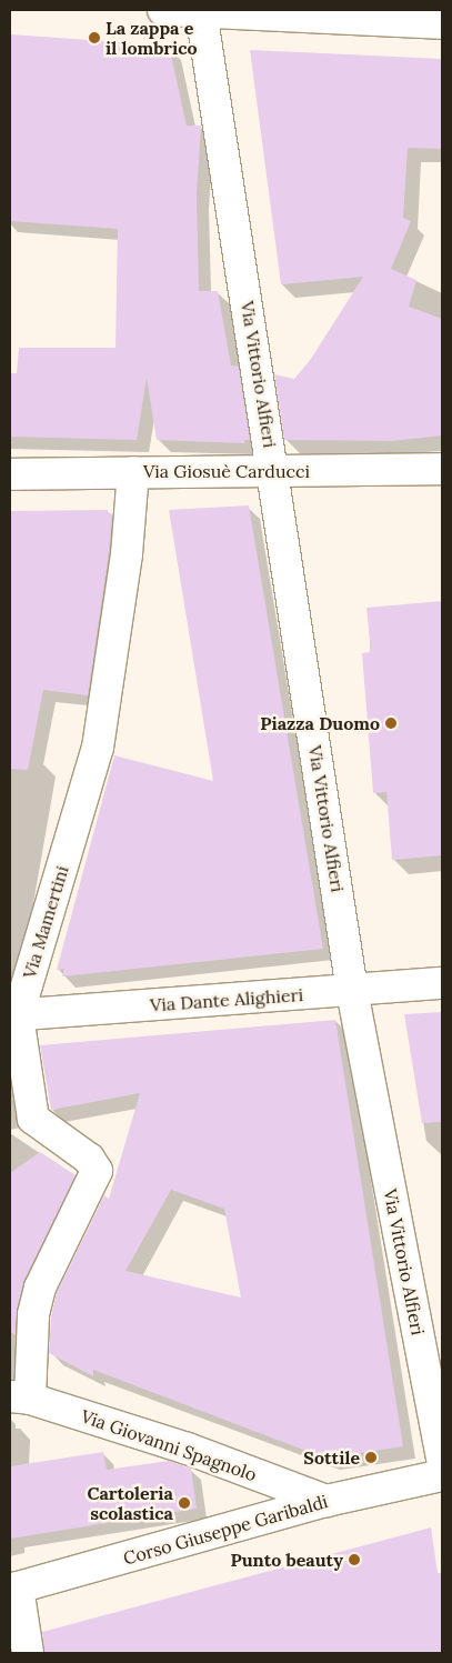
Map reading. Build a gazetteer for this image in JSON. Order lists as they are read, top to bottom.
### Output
{
  "streets": {
    "street": [
      "Via Vittorio Alfieri",
      "Via Giosuè Carducci",
      "Via Mamertini",
      "Via Dante Alighieri",
      "Via Giovanni Spagnolo",
      "Corso Giuseppe Garibaldi"
    ]
  },
  "crossings": [
    ["Via Vittorio Alfieri", "Via Giosuè Carducci"],
    ["Via Vittorio Alfieri", "Via Dante Alighieri"],
    ["Via Giosuè Carducci", "Via Mamertini"],
    ["Via Mamertini", "Via Dante Alighieri"],
    ["Via Mamertini", "Via Giovanni Spagnolo"],
    ["Via Giovanni Spagnolo", "Corso Giuseppe Garibaldi"]
  ],
  "places": [
    "La zappa e il lombrico",
    "Piazza Duomo",
    "Sottile",
    "Cartoleria scolastica",
    "Punto beauty"
  ]
}
